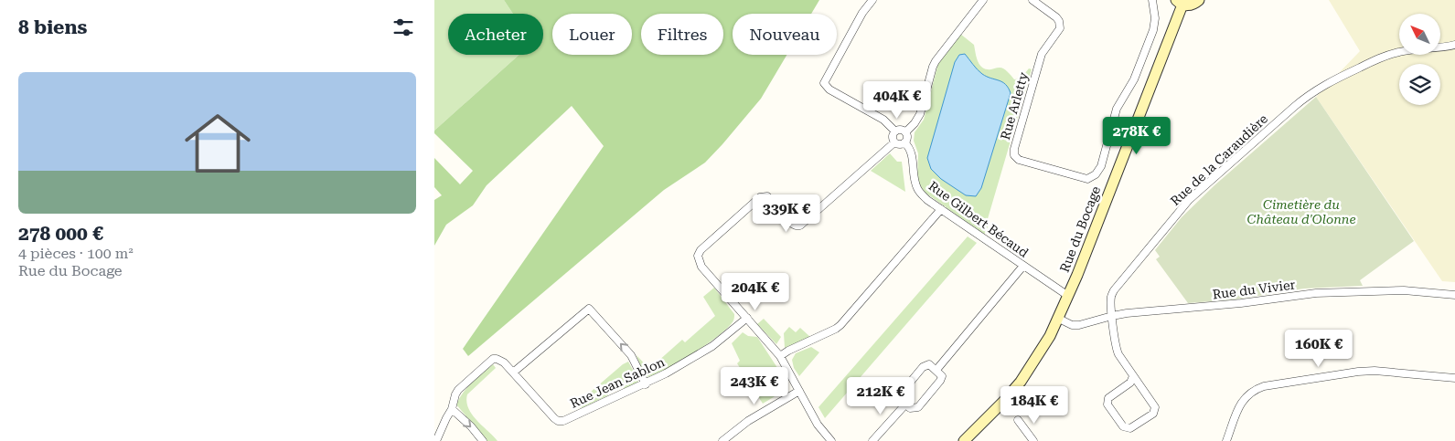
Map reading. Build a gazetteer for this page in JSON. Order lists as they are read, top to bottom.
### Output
{
  "streets": {
    "main road": ["Rue du Bocage"],
    "street": [
      "Rue Arletty",
      "Rue de la Caraudière",
      "Rue Gilbert Bécaud",
      "Rue du Vivier",
      "Rue Jean Sablon"
    ]
  },
  "crossings": [
    ["Rue de la Caraudière", "Rue du Vivier"],
    ["Rue Gilbert Bécaud", "Rue du Bocage"],
    ["Rue du Bocage", "Rue du Vivier"]
  ],
  "parks": ["Cimetière du Château d'Olonne"],
  "north": "top left",
  "page": {
    "heading": "8 biens",
    "chip": [
      "Acheter",
      "Louer",
      "Filtres",
      "Nouveau"
    ],
    "list": [
      {
        "name": "278 000 €",
        "note": "4 pièces · 100 m² · Rue du Bocage"
      }
    ],
    "price": [
      "404K €",
      "278K €",
      "339K €",
      "204K €",
      "160K €",
      "243K €",
      "212K €",
      "184K €"
    ]
  }
}
